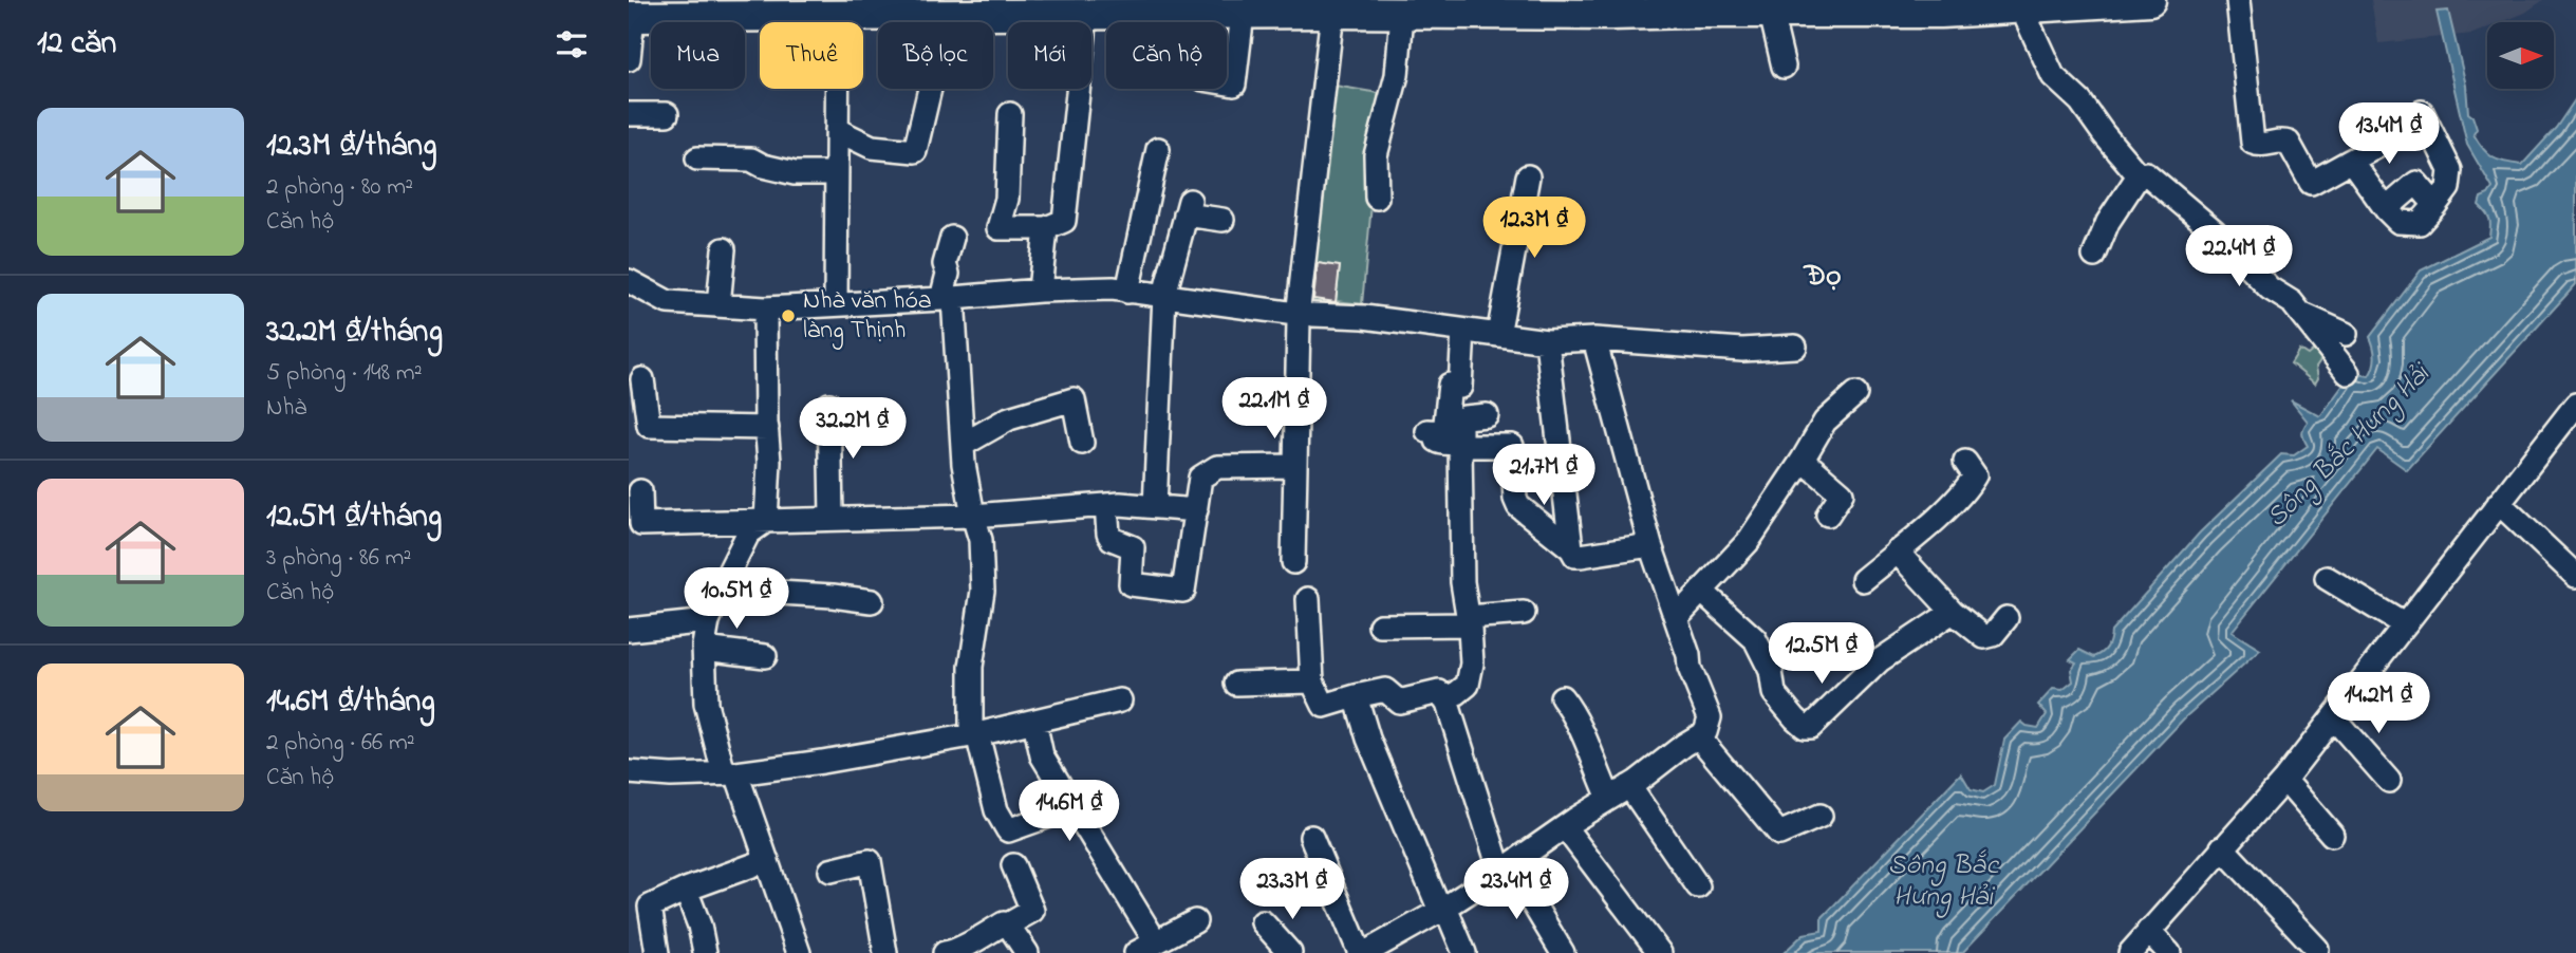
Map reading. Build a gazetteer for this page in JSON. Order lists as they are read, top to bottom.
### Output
{
  "districts": ["Đọ"],
  "water": ["Sông Bắc Hưng Hải"],
  "places": ["Nhà văn hóa làng Thịnh"],
  "north": "right",
  "page": {
    "heading": "12 căn",
    "chip": [
      "Mua",
      "Thuê",
      "Bộ lọc",
      "Mới",
      "Căn hộ"
    ],
    "list": [
      {
        "name": "12.3M ₫/tháng",
        "note": "2 phòng · 80 m² · Căn hộ"
      },
      {
        "name": "32.2M ₫/tháng",
        "note": "5 phòng · 148 m² · Nhà"
      },
      {
        "name": "12.5M ₫/tháng",
        "note": "3 phòng · 86 m² · Căn hộ"
      },
      {
        "name": "14.6M ₫/tháng",
        "note": "2 phòng · 66 m² · Căn hộ"
      }
    ],
    "price": [
      "13.4M ₫",
      "12.3M ₫",
      "22.4M ₫",
      "22.1M ₫",
      "32.2M ₫",
      "21.7M ₫",
      "10.5M ₫",
      "12.5M ₫",
      "14.2M ₫",
      "14.6M ₫",
      "23.3M ₫",
      "23.4M ₫"
    ]
  }
}
